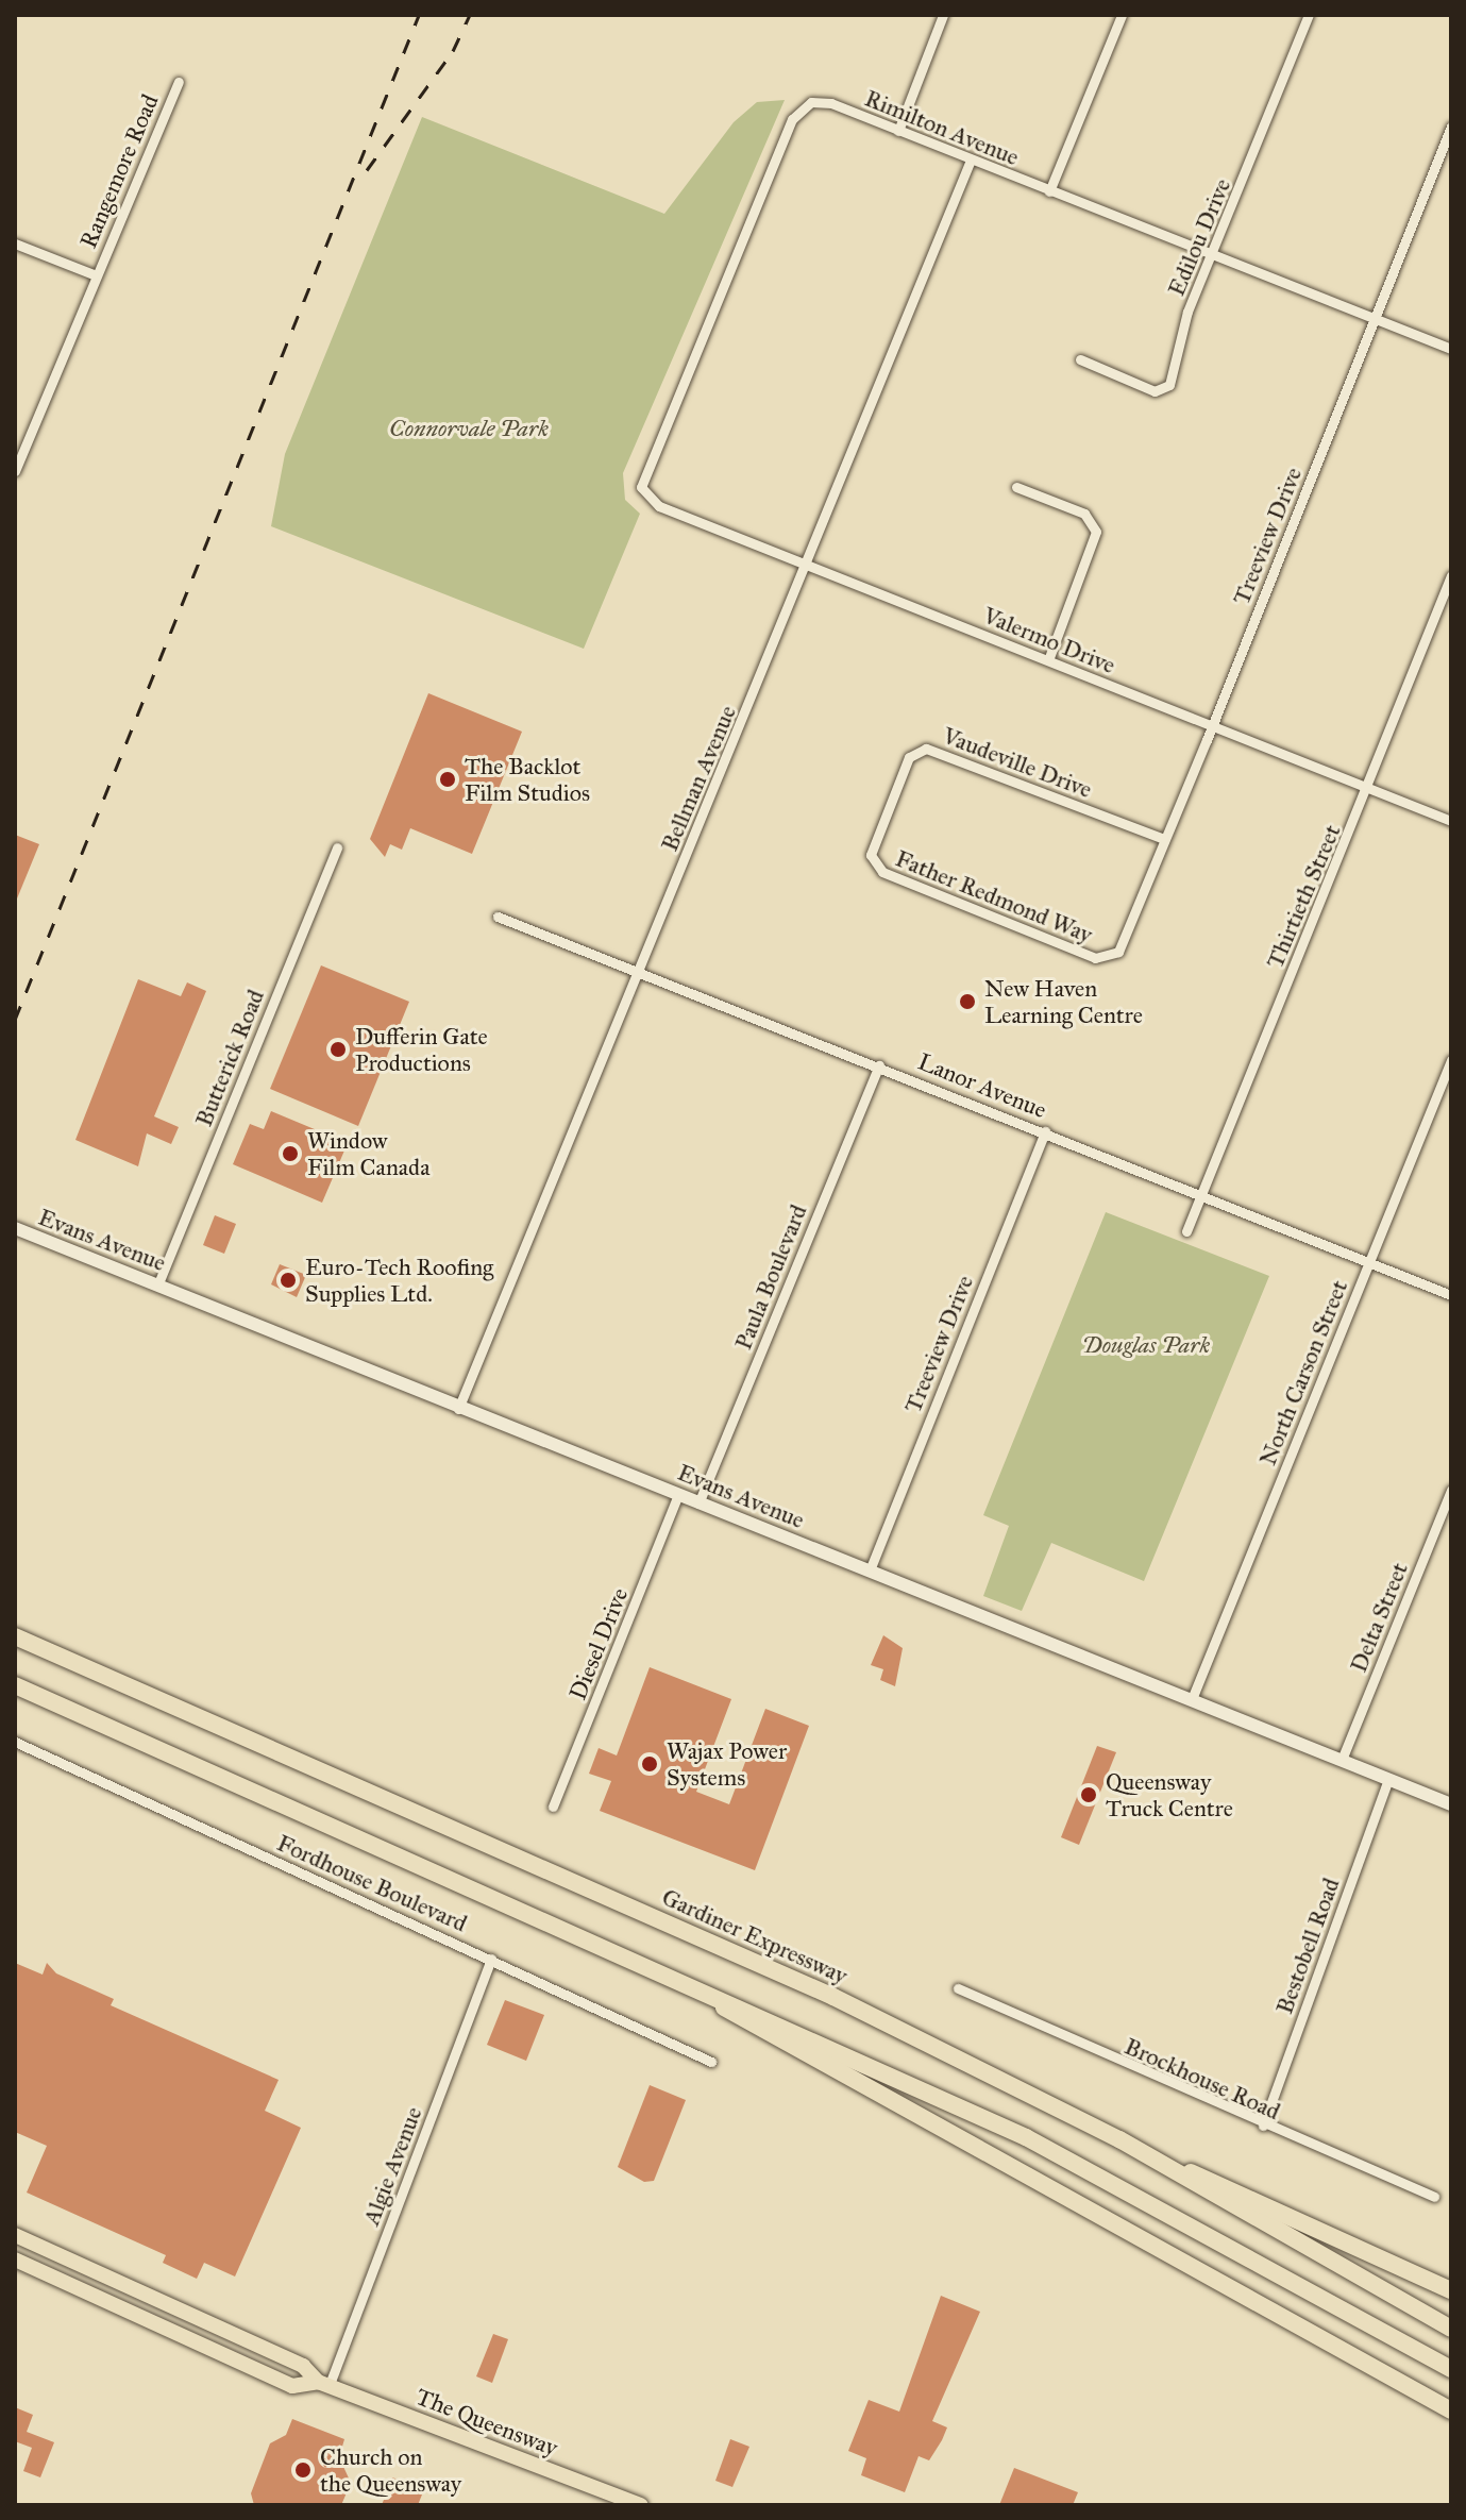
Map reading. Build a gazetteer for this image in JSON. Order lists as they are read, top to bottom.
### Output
{
  "streets": {
    "highway": ["Gardiner Expressway"],
    "main road": ["Evans Avenue", "The Queensway"],
    "street": [
      "Rimilton Avenue",
      "Rangemore Road",
      "Edilou Drive",
      "Treeview Drive",
      "Valermo Drive",
      "Vaudeville Drive",
      "Bellman Avenue",
      "Father Redmond Way",
      "Thirtieth Street",
      "Butterick Road",
      "Lanor Avenue",
      "Paula Boulevard",
      "North Carson Street",
      "Delta Street",
      "Diesel Drive",
      "Fordhouse Boulevard",
      "Bestobell Road",
      "Brockhouse Road",
      "Algie Avenue"
    ]
  },
  "crossings": [
    ["Rimilton Avenue", "Edilou Drive"],
    ["Rimilton Avenue", "Treeview Drive"],
    ["Rimilton Avenue", "Valermo Drive"],
    ["Rimilton Avenue", "Bellman Avenue"],
    ["Treeview Drive", "Valermo Drive"],
    ["Treeview Drive", "Vaudeville Drive"],
    ["Treeview Drive", "Father Redmond Way"],
    ["Treeview Drive", "Lanor Avenue"],
    ["Treeview Drive", "Evans Avenue"],
    ["Valermo Drive", "Bellman Avenue"],
    ["Valermo Drive", "Thirtieth Street"],
    ["Vaudeville Drive", "Father Redmond Way"],
    ["Bellman Avenue", "Lanor Avenue"],
    ["Bellman Avenue", "Evans Avenue"],
    ["Thirtieth Street", "Lanor Avenue"],
    ["Butterick Road", "Evans Avenue"],
    ["Lanor Avenue", "Paula Boulevard"],
    ["Lanor Avenue", "North Carson Street"],
    ["Evans Avenue", "Paula Boulevard"],
    ["Evans Avenue", "North Carson Street"],
    ["Evans Avenue", "Delta Street"],
    ["Evans Avenue", "Diesel Drive"],
    ["Evans Avenue", "Bestobell Road"],
    ["Fordhouse Boulevard", "Algie Avenue"],
    ["Bestobell Road", "Brockhouse Road"],
    ["Algie Avenue", "The Queensway"]
  ],
  "parks": ["Connorvale Park", "Douglas Park"],
  "places": [
    "The Backlot Film Studios",
    "New Haven Learning Centre",
    "Dufferin Gate Productions",
    "Window Film Canada",
    "Euro-Tech Roofing Supplies Ltd.",
    "Wajax Power Systems",
    "Queensway Truck Centre",
    "Church on the Queensway"
  ]
}
